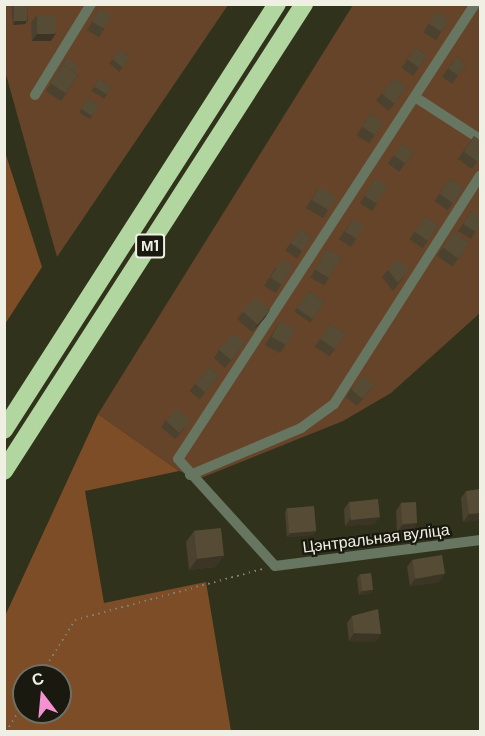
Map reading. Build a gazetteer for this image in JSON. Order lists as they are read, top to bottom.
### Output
{
  "streets": {
    "highway": ["М1"],
    "street": ["Цэнтральная вуліца"]
  },
  "north": "top"
}
